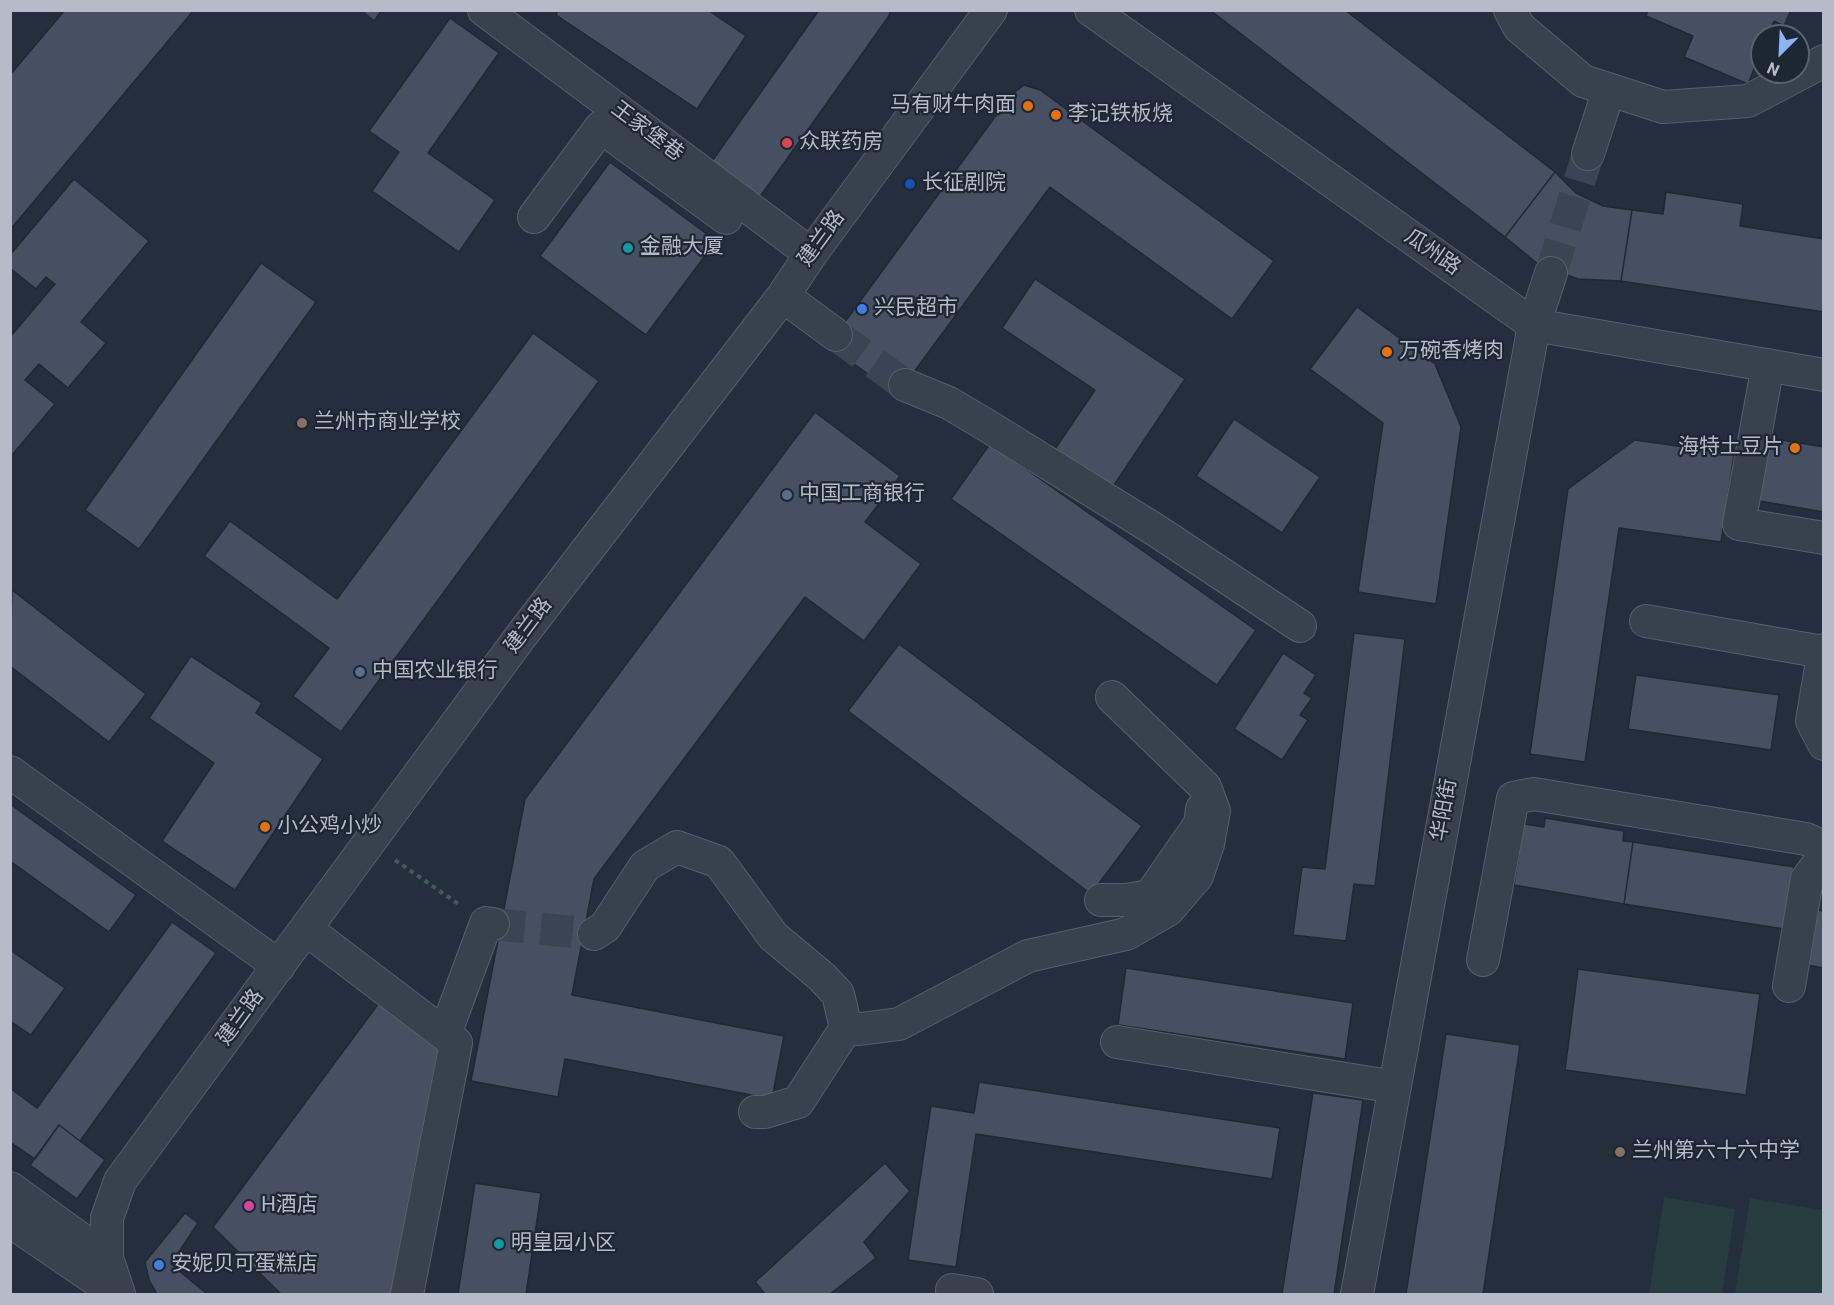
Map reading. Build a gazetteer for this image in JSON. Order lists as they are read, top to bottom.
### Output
{
  "streets": {
    "street": [
      "王家堡巷",
      "建兰路",
      "瓜州路",
      "华阳街"
    ]
  },
  "crossings": [
    ["王家堡巷", "建兰路"],
    ["瓜州路", "华阳街"]
  ],
  "places": [
    "马有财牛肉面",
    "李记铁板烧",
    "众联药房",
    "长征剧院",
    "金融大厦",
    "兴民超市",
    "万碗香烤肉",
    "兰州市商业学校",
    "海特土豆片",
    "中国工商银行",
    "中国农业银行",
    "小公鸡小炒",
    "兰州第六十六中学",
    "H酒店",
    "明皇园小区",
    "安妮贝可蛋糕店"
  ],
  "north": "bottom left"
}
